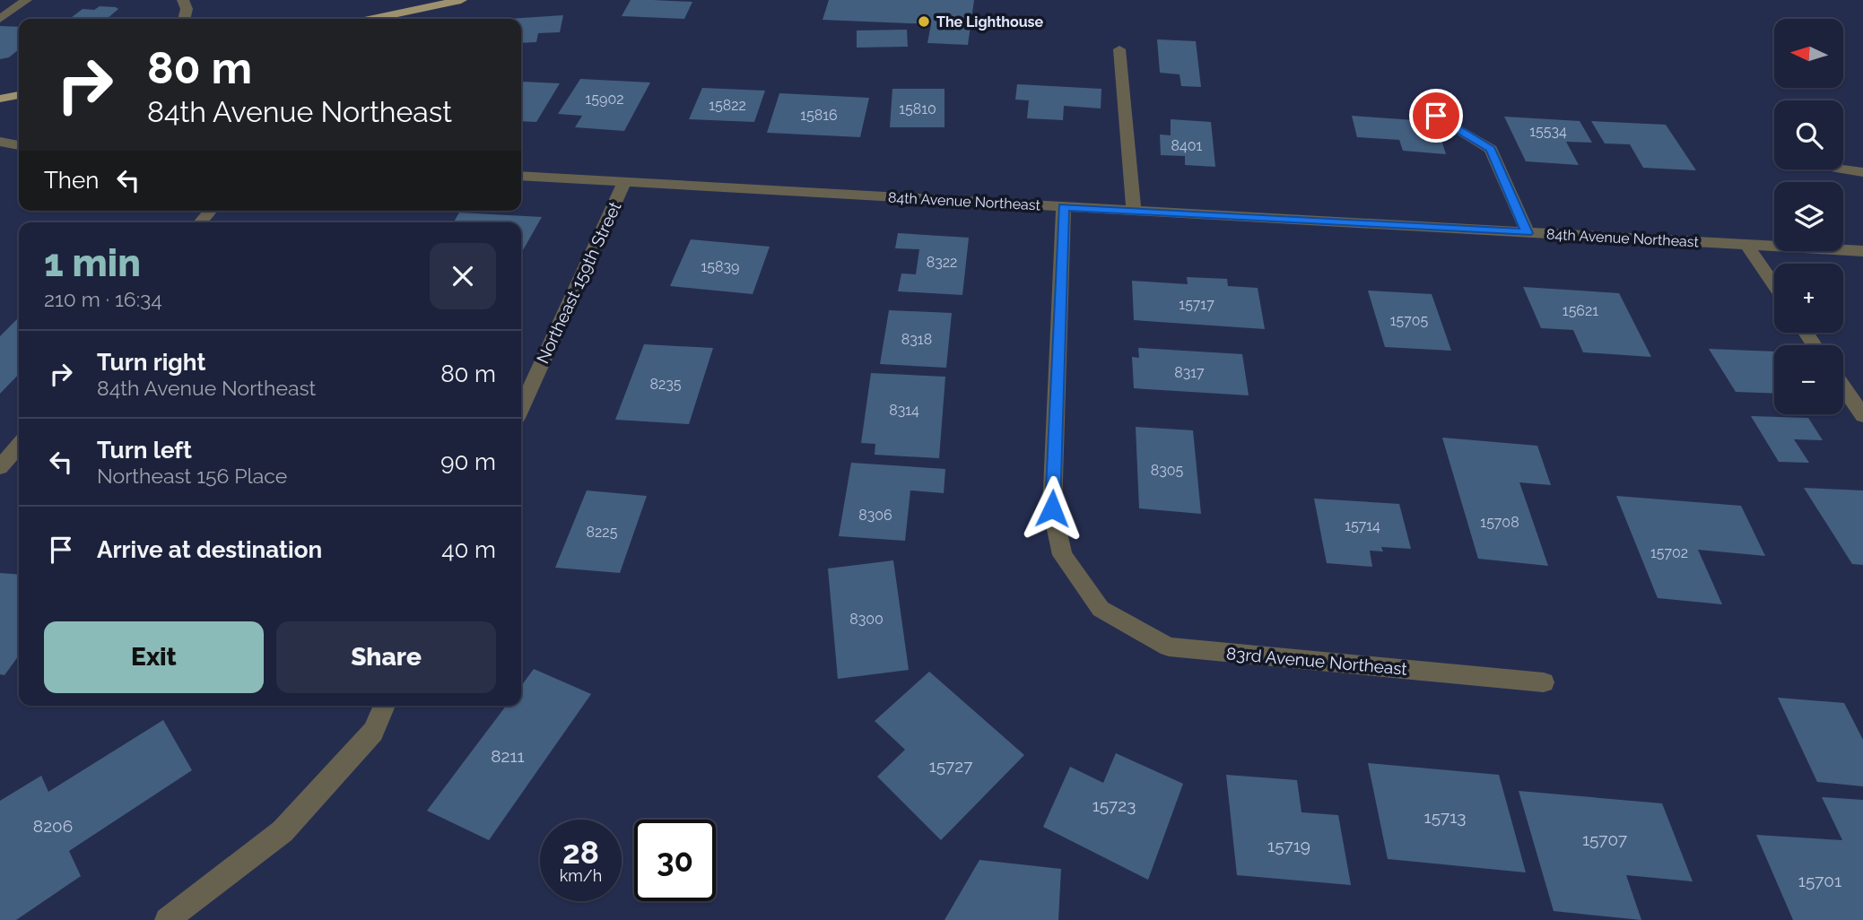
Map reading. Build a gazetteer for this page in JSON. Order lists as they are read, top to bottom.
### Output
{
  "streets": {
    "street": ["84th Avenue Northeast", "Northeast 159th Street", "83rd Avenue Northeast"]
  },
  "crossings": [
    ["84th Avenue Northeast", "Northeast 159th Street"],
    ["84th Avenue Northeast", "83rd Avenue Northeast"]
  ],
  "places": ["The Lighthouse"],
  "house_numbers": [
    "15902",
    "15822",
    "15810",
    "15816",
    "15534",
    "8401",
    "8322",
    "15839",
    "15717",
    "15621",
    "15705",
    "8318",
    "8317",
    "8235",
    "8314",
    "8305",
    "8306",
    "15708",
    "15714",
    "8225",
    "15702",
    "8300",
    "8211",
    "15727",
    "15723",
    "15713",
    "8206",
    "15707",
    "15719",
    "15701"
  ],
  "north": "left",
  "page": {
    "map_buttons": ["+", "−"],
    "turn": ["80 m", "84th Avenue Northeast"],
    "then": "Then",
    "heading": ["1 min", "210 m · 16:34"],
    "list": [
      {
        "name": "Turn right",
        "note": "84th Avenue Northeast",
        "value": "80 m"
      },
      {
        "name": "Turn left",
        "note": "Northeast 156 Place",
        "value": "90 m"
      },
      {
        "name": "Arrive at destination",
        "value": "40 m"
      }
    ],
    "buttons": ["Exit", "Share"],
    "speed": "28 km/h",
    "limit": "30"
  }
}
